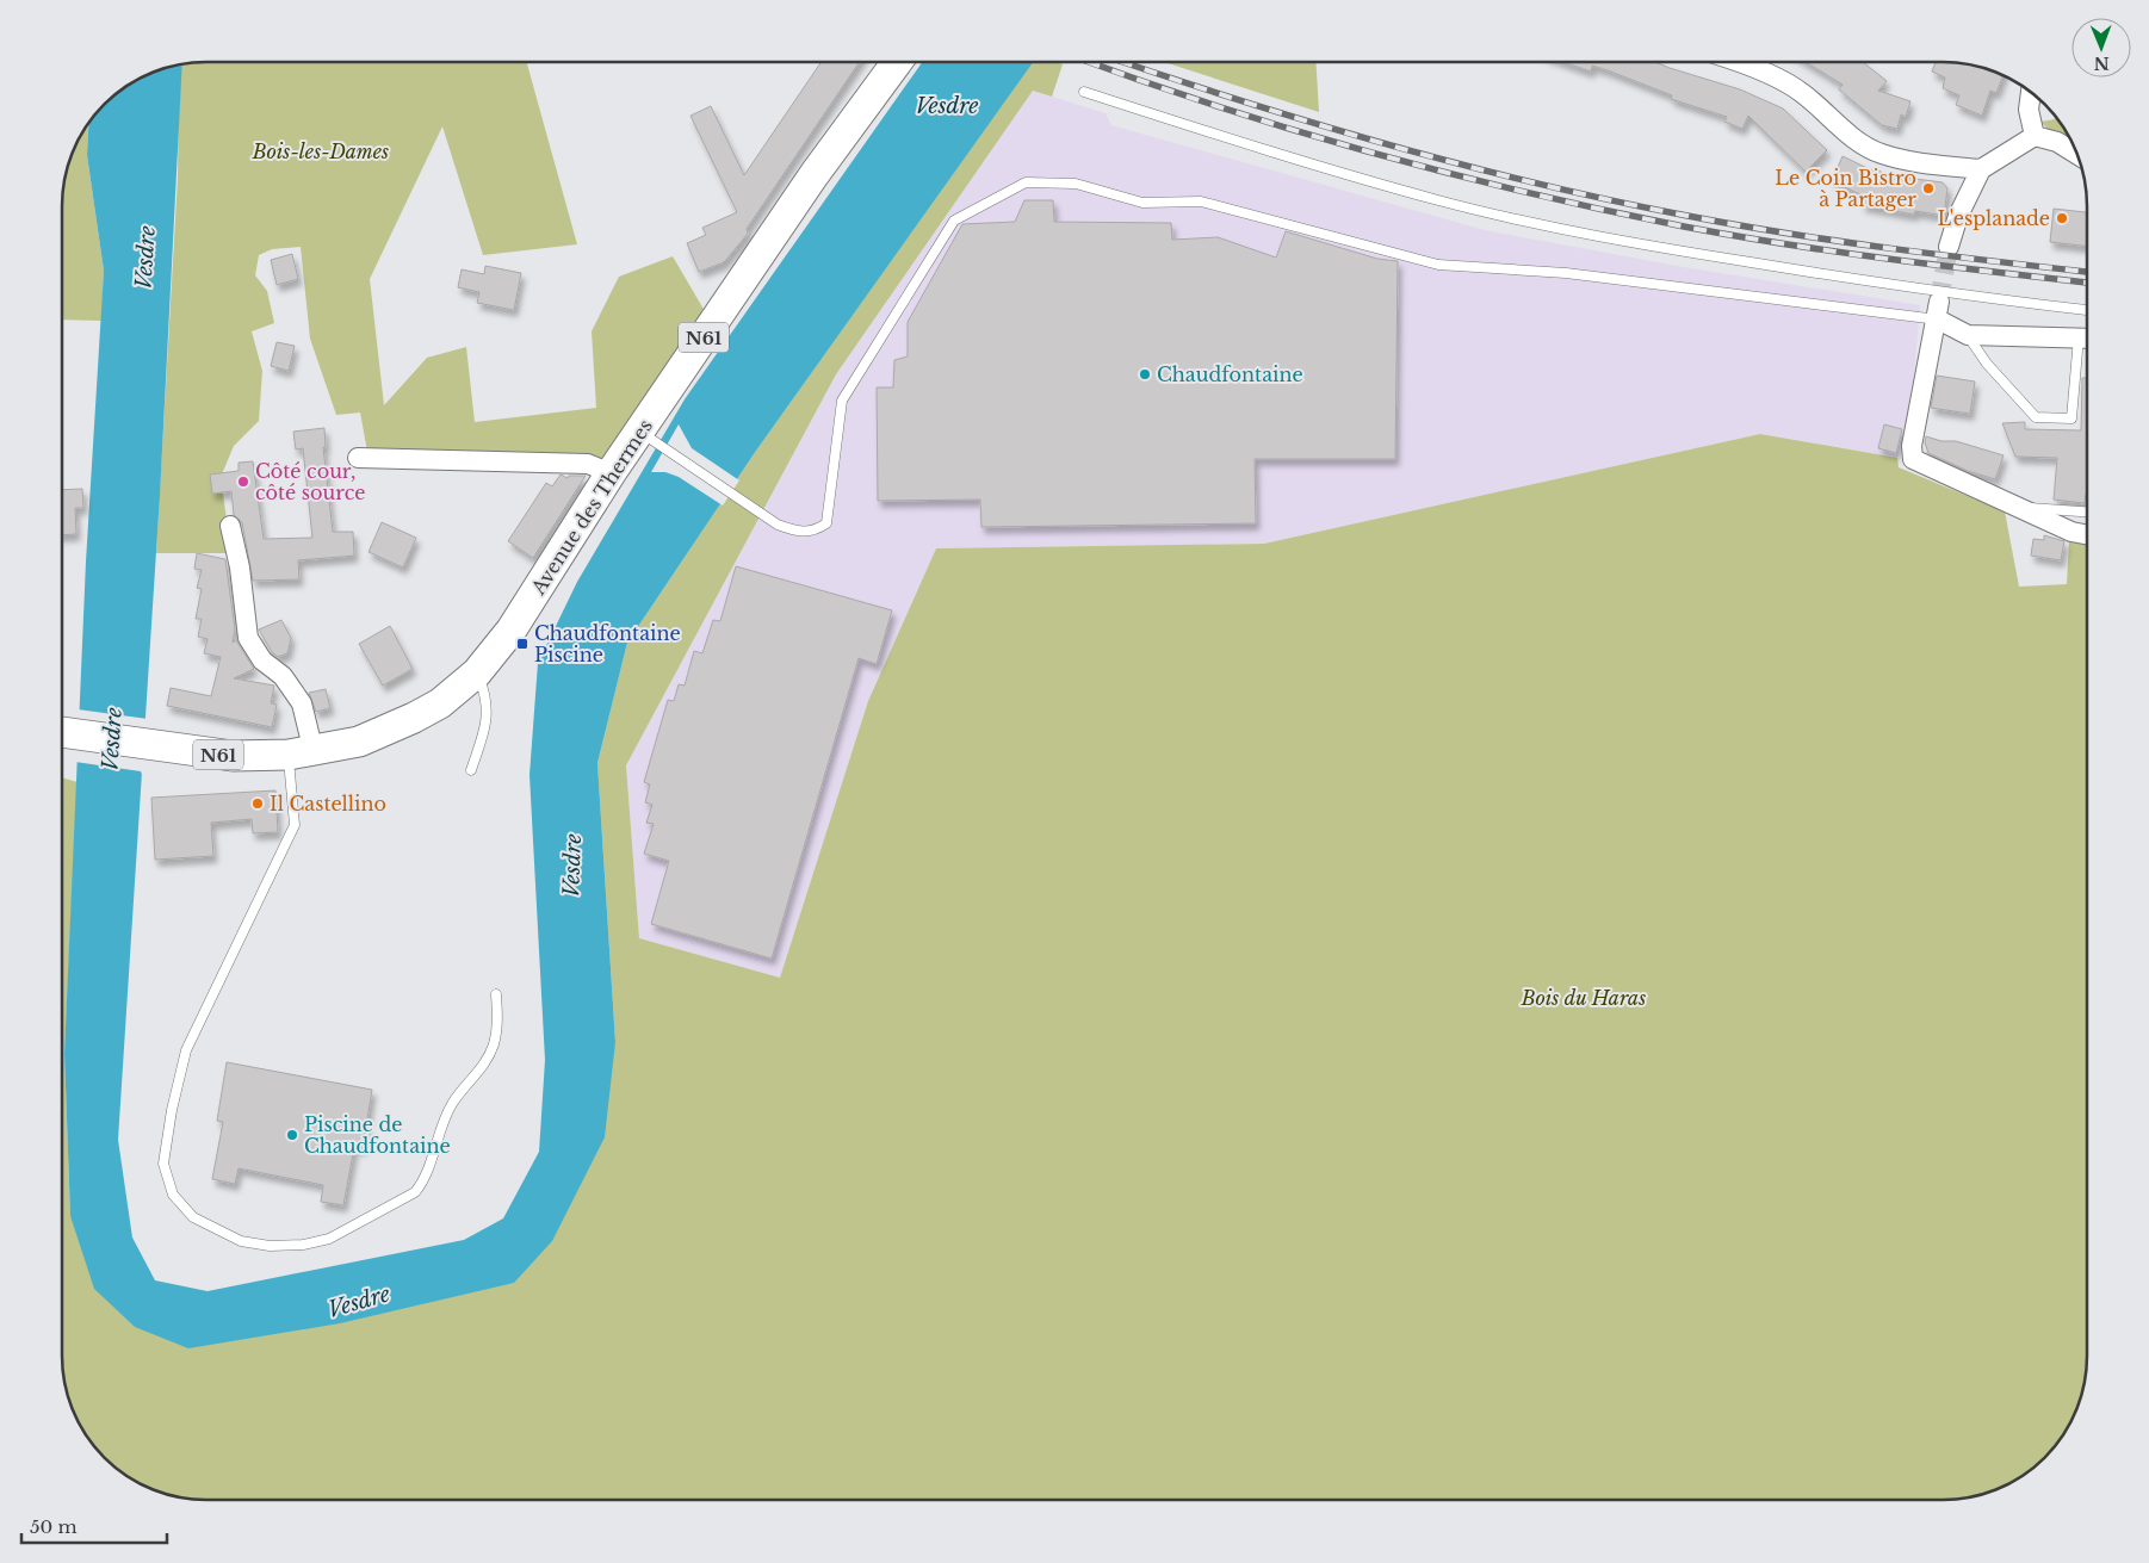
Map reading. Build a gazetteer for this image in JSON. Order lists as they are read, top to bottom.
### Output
{
  "streets": {
    "main road": ["N61", "Avenue des Thermes"]
  },
  "water": ["Vesdre"],
  "parks": ["Bois-les-Dames", "Bois du Haras"],
  "places": {
    "other": [
      "Le Coin Bistro à Partager",
      "L'esplanade",
      "Chaudfontaine",
      "Côté cour, côté source",
      "Il Castellino",
      "Piscine de Chaudfontaine"
    ],
    "transit": ["Chaudfontaine Piscine"]
  },
  "scale_bar": "50 m",
  "north": "bottom"
}
